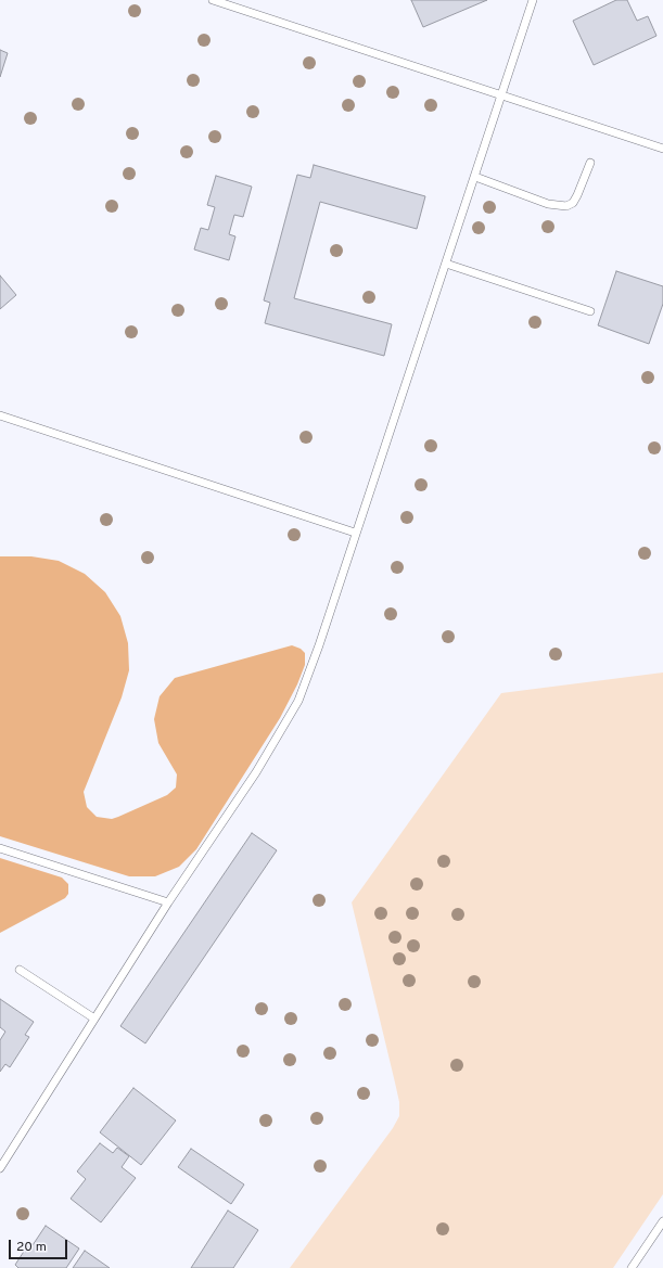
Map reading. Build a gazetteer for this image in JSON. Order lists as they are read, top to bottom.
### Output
{
  "scale_bar": "20 m"
}
